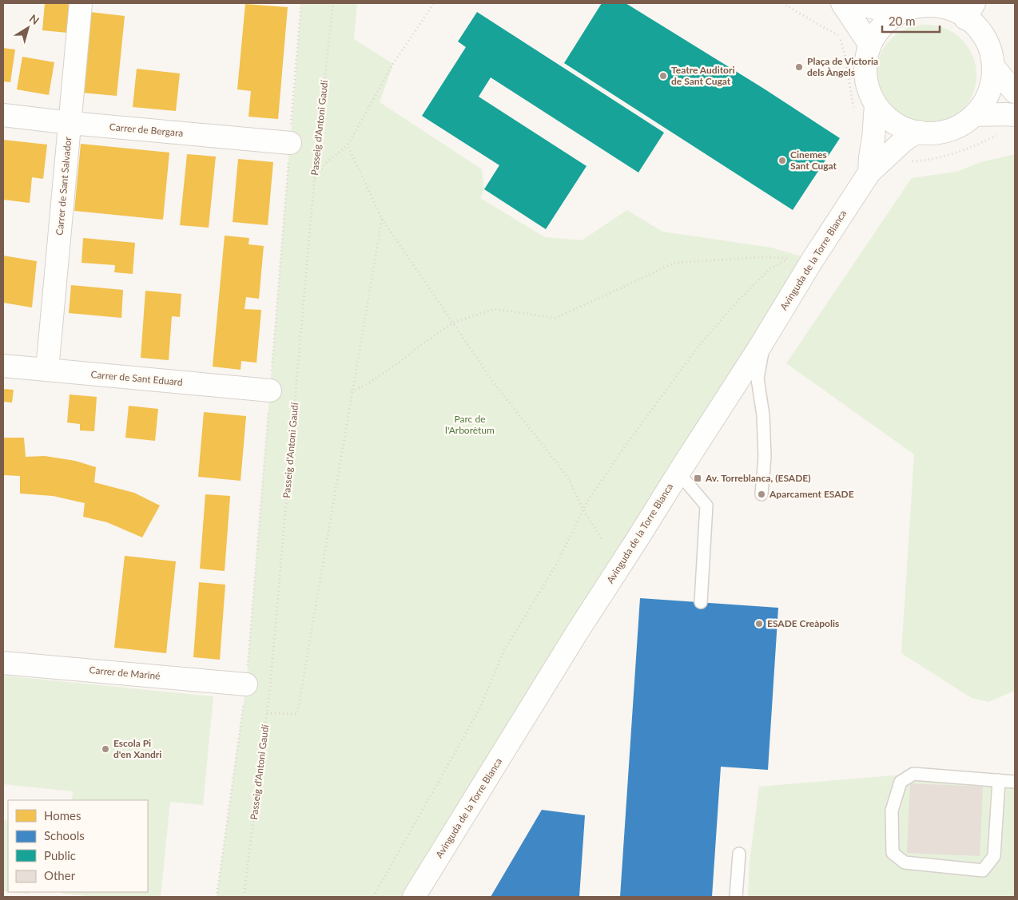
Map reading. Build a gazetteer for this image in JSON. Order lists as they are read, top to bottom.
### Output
{
  "streets": {
    "main road": [
      "Carrer de Bergara",
      "Carrer de Sant Salvador",
      "Avinguda de la Torre Blanca",
      "Carrer de Sant Eduard",
      "Carrer de Mariné"
    ],
    "path": ["Passeig d'Antoni Gaudí"]
  },
  "crossings": [
    ["Carrer de Bergara", "Carrer de Sant Salvador"],
    ["Carrer de Sant Salvador", "Carrer de Sant Eduard"]
  ],
  "parks": ["Parc de l'Arborètum"],
  "places": {
    "other": [
      "Plaça de Victoria dels Àngels",
      "Teatre Auditori de Sant Cugat",
      "Cinemes Sant Cugat",
      "Aparcament ESADE",
      "ESADE Creàpolis",
      "Escola Pi d'en Xandri"
    ],
    "transit": ["Av. Torreblanca, (ESADE)"]
  },
  "legend": [
    "Homes",
    "Schools",
    "Public",
    "Other"
  ],
  "scale_bar": "20 m",
  "north": "top right"
}
